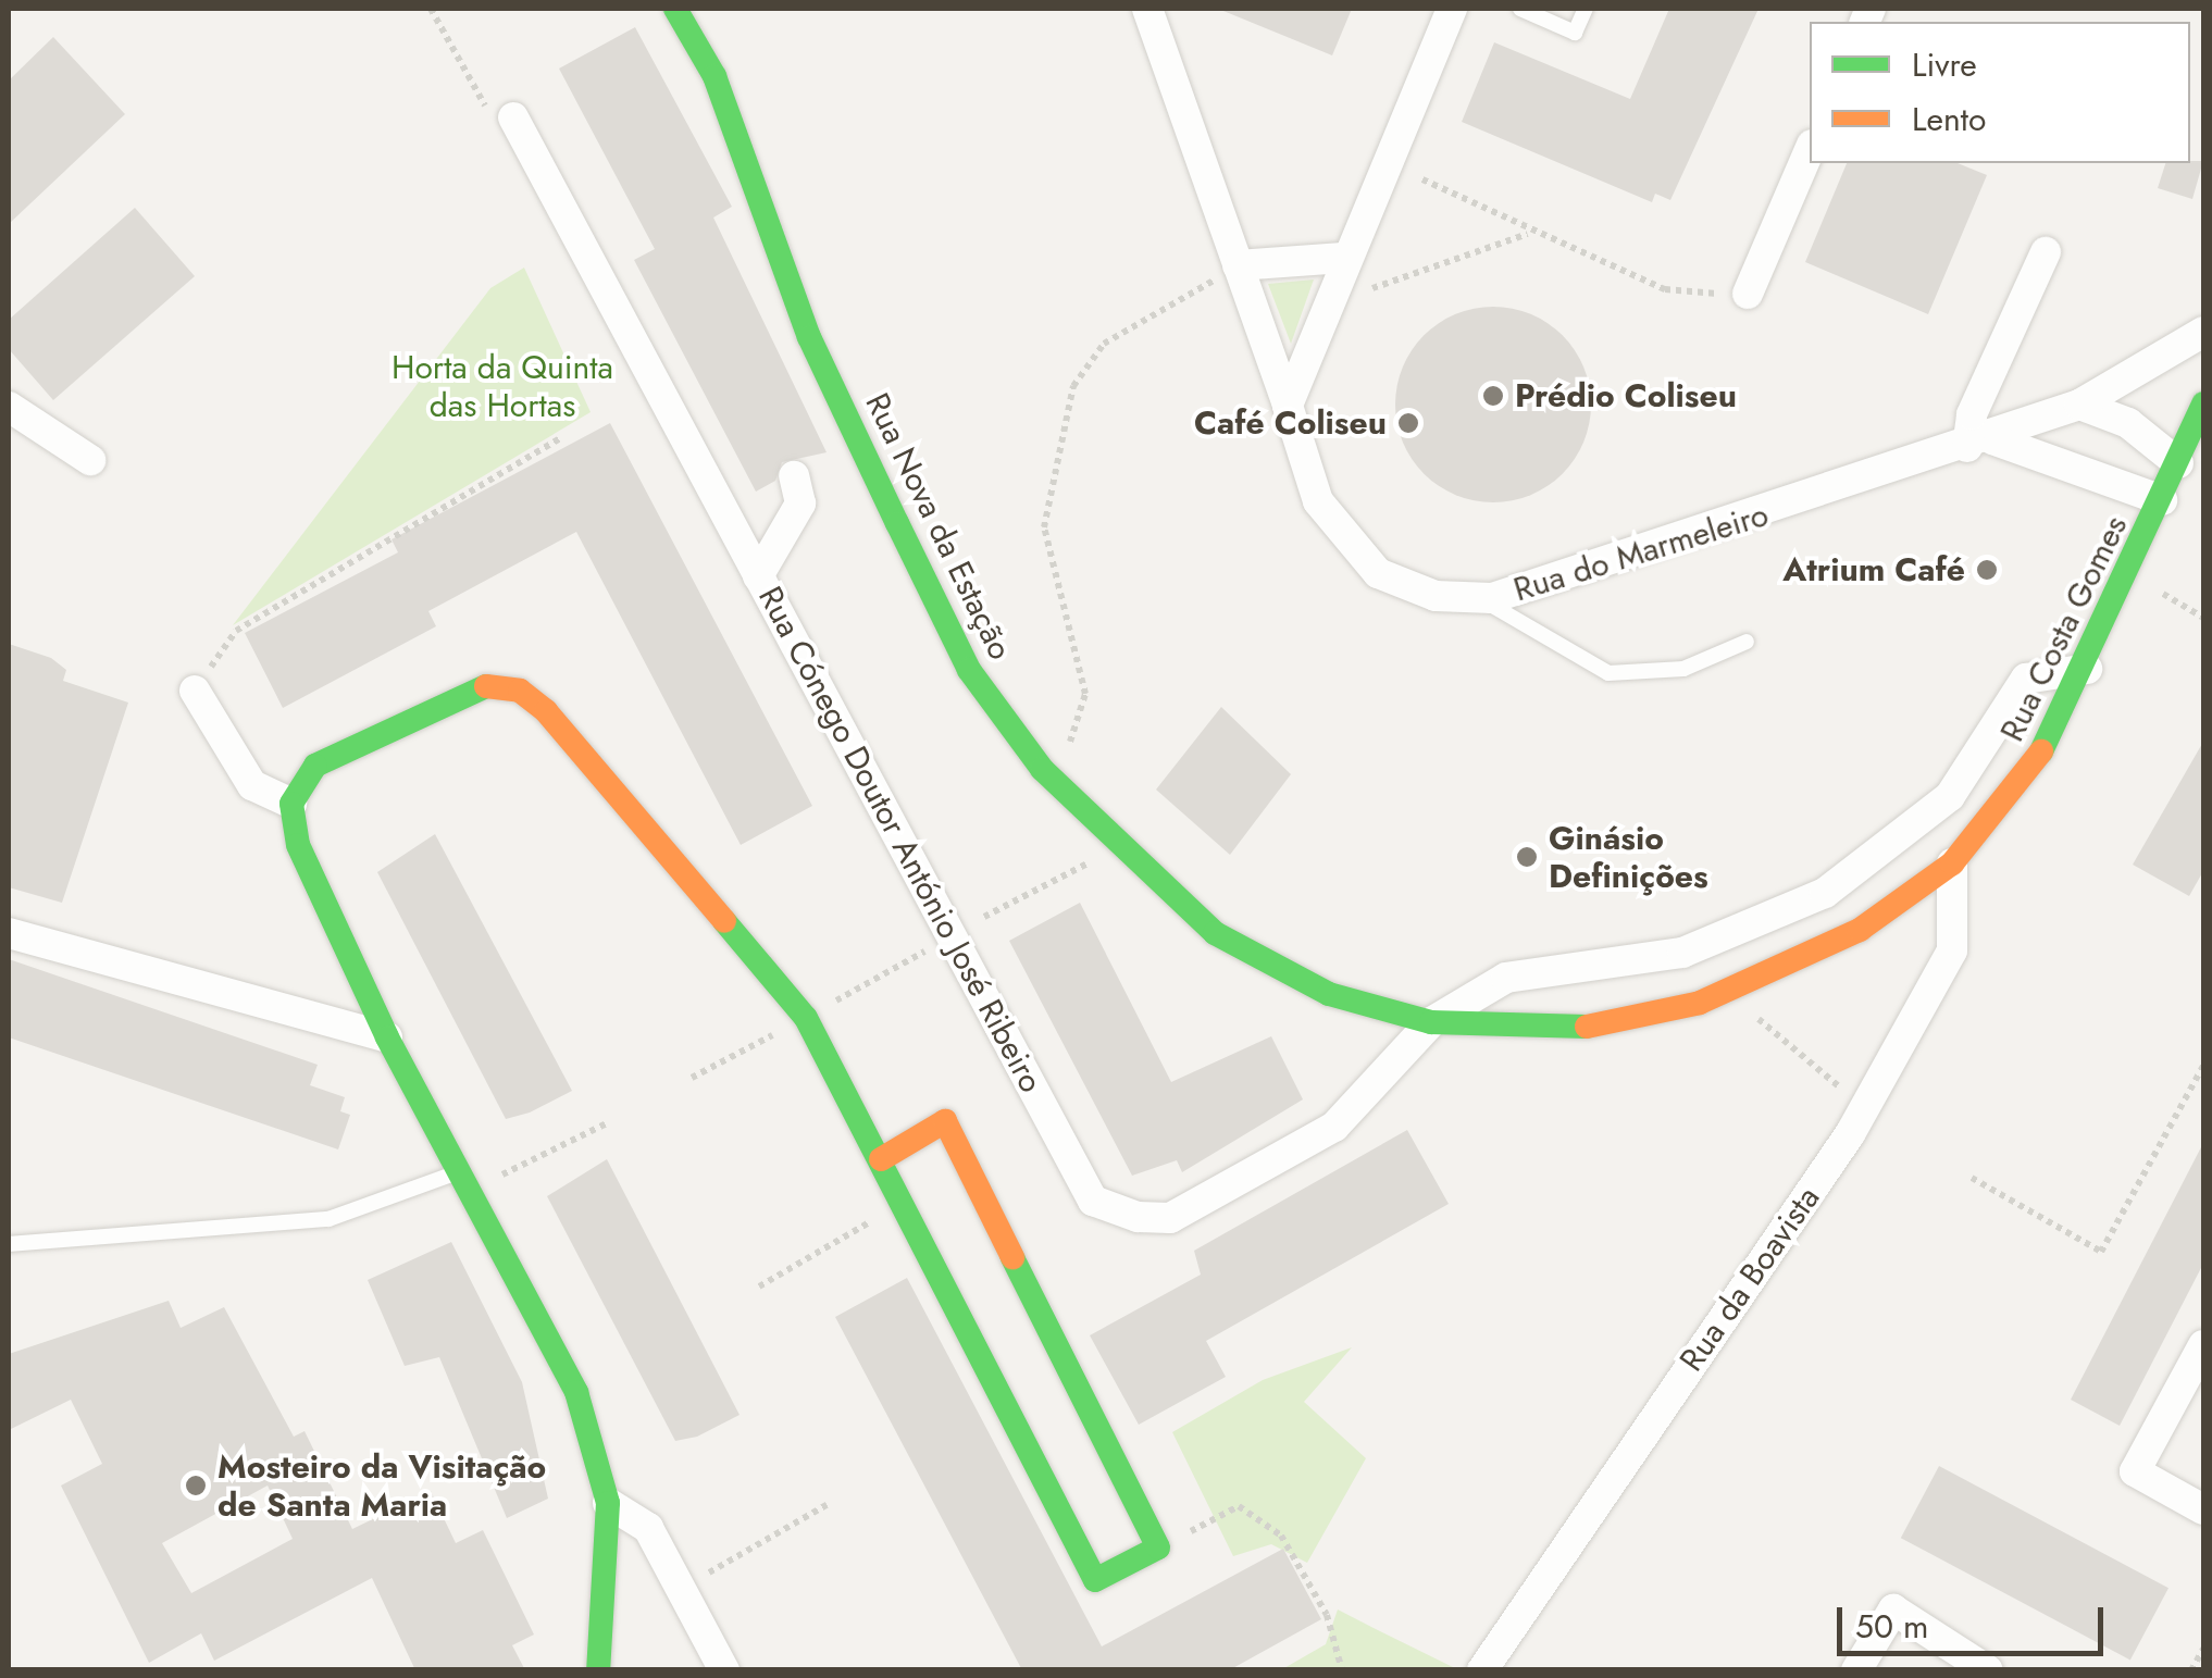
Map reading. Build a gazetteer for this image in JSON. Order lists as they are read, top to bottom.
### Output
{
  "streets": {
    "street": [
      "Rua Nova da Estação",
      "Rua do Marmeleiro",
      "Rua Costa Gomes",
      "Rua Cónego Doutor António José Ribeiro",
      "Rua da Boavista"
    ]
  },
  "crossings": [
    ["Rua Nova da Estação", "Rua Costa Gomes"],
    ["Rua Nova da Estação", "Rua Cónego Doutor António José Ribeiro"],
    ["Rua Nova da Estação", "Rua da Boavista"],
    ["Rua Costa Gomes", "Rua Cónego Doutor António José Ribeiro"],
    ["Rua Costa Gomes", "Rua da Boavista"]
  ],
  "parks": ["Horta da Quinta das Hortas"],
  "places": [
    "Prédio Coliseu",
    "Café Coliseu",
    "Atrium Café",
    "Ginásio Definições",
    "Mosteiro da Visitação de Santa Maria"
  ],
  "legend": ["Livre", "Lento"],
  "scale_bar": "50 m"
}
